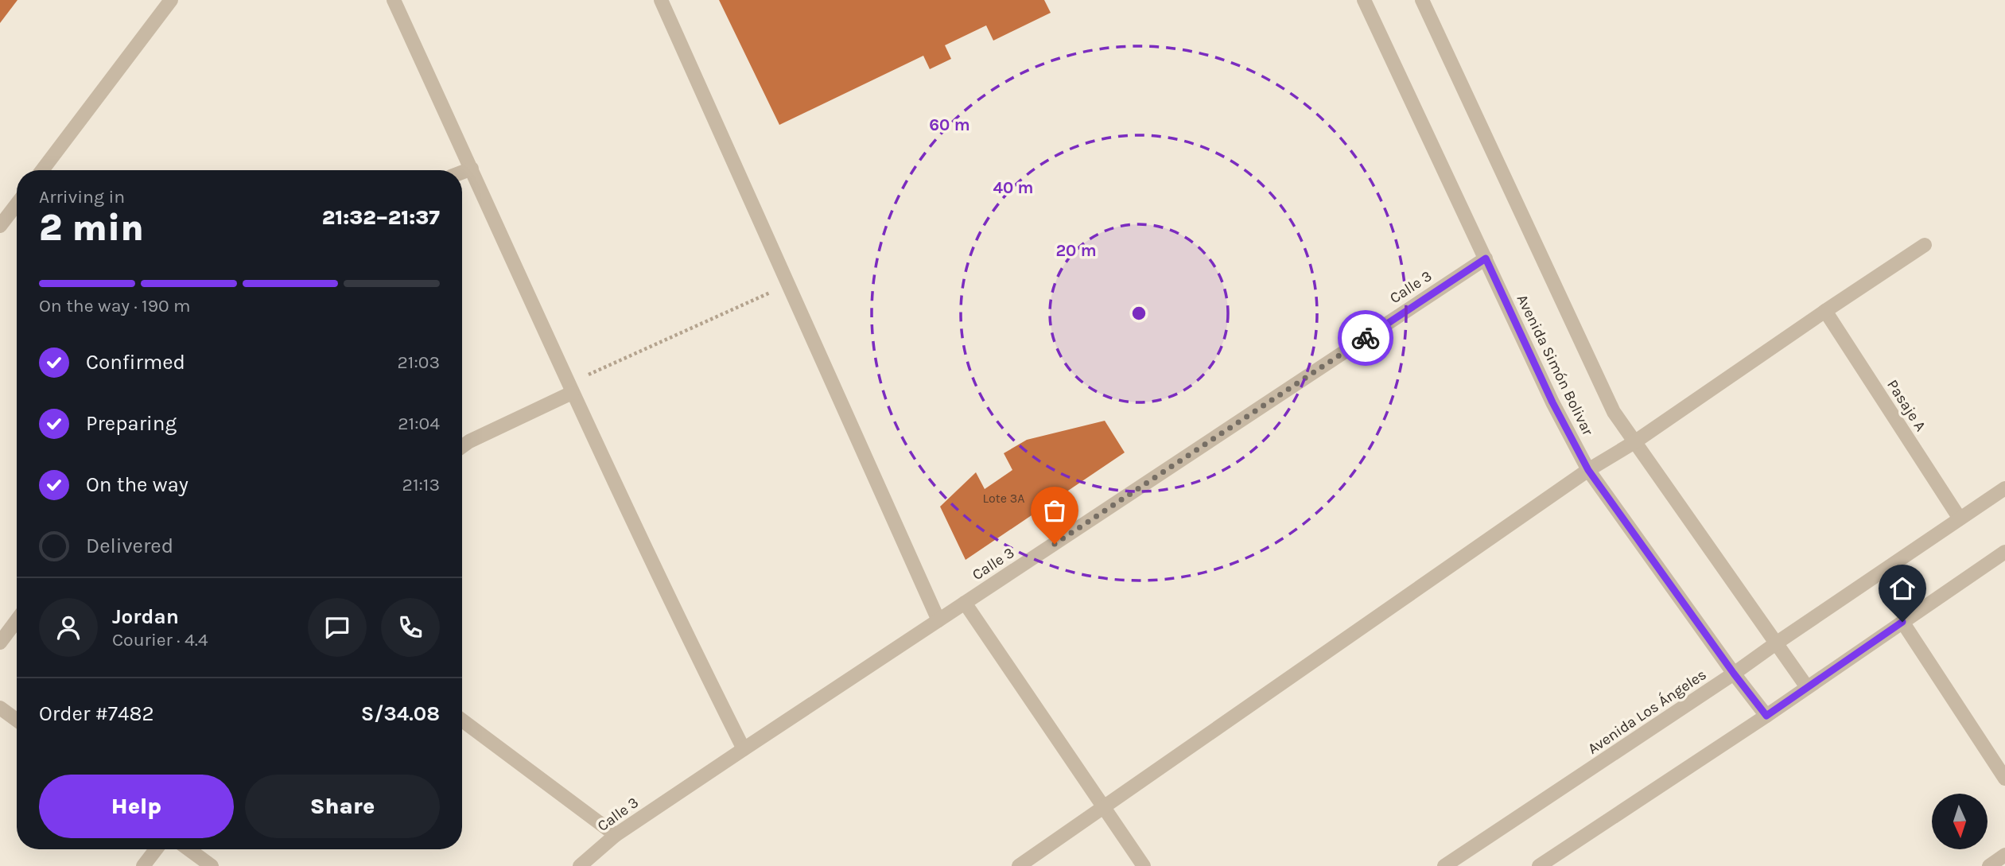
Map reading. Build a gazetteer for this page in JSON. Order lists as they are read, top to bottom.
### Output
{
  "streets": {
    "street": [
      "Calle 3",
      "Avenida Simón Bolivar",
      "Pasaje A",
      "Avenida Los Ángeles"
    ]
  },
  "crossings": [
    ["Calle 3", "Avenida Simón Bolivar"],
    ["Avenida Simón Bolivar", "Avenida Los Ángeles"],
    ["Pasaje A", "Avenida Los Ángeles"]
  ],
  "house_numbers": ["Lote 3A"],
  "north": "bottom",
  "page": {
    "heading": ["2 min", "Arriving in", "21:32–21:37"],
    "panel": [
      "Jordan",
      "Courier · 4.4",
      "Order #7482",
      "S/34.08"
    ],
    "bar": "On the way · 190 m",
    "list": [
      ["Confirmed", "21:03"],
      ["Preparing", "21:04"],
      ["On the way", "21:13"],
      "Delivered"
    ],
    "buttons": ["Help", "Share"]
  },
  "rings": ["60 m", "40 m", "20 m"]
}
